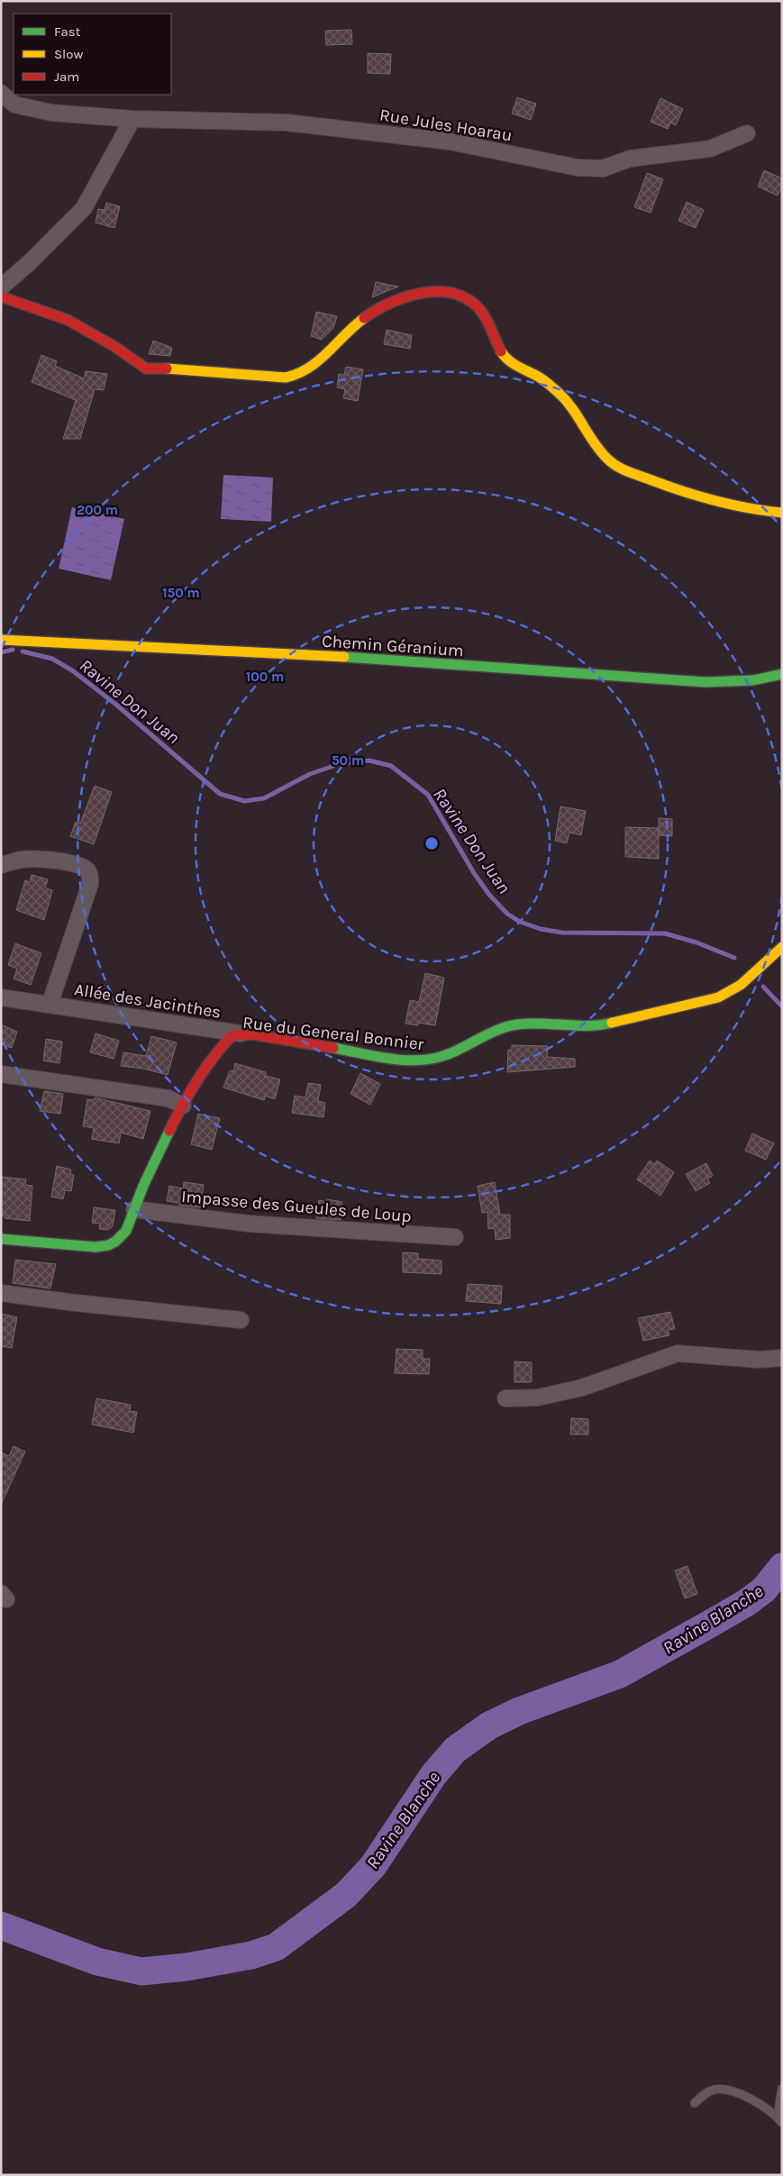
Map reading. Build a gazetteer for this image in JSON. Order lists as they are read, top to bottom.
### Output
{
  "streets": {
    "street": [
      "Rue Jules Hoarau",
      "Chemin Géranium",
      "Allée des Jacinthes",
      "Rue du General Bonnier",
      "Impasse des Gueules de Loup"
    ]
  },
  "crossings": [
    ["Allée des Jacinthes", "Rue du General Bonnier"],
    ["Rue du General Bonnier", "Impasse des Gueules de Loup"]
  ],
  "water": ["Ravine Don Juan", "Ravine Blanche"],
  "legend": ["Fast", "Slow", "Jam"],
  "rings": [
    "200 m",
    "150 m",
    "100 m",
    "50 m"
  ]
}
